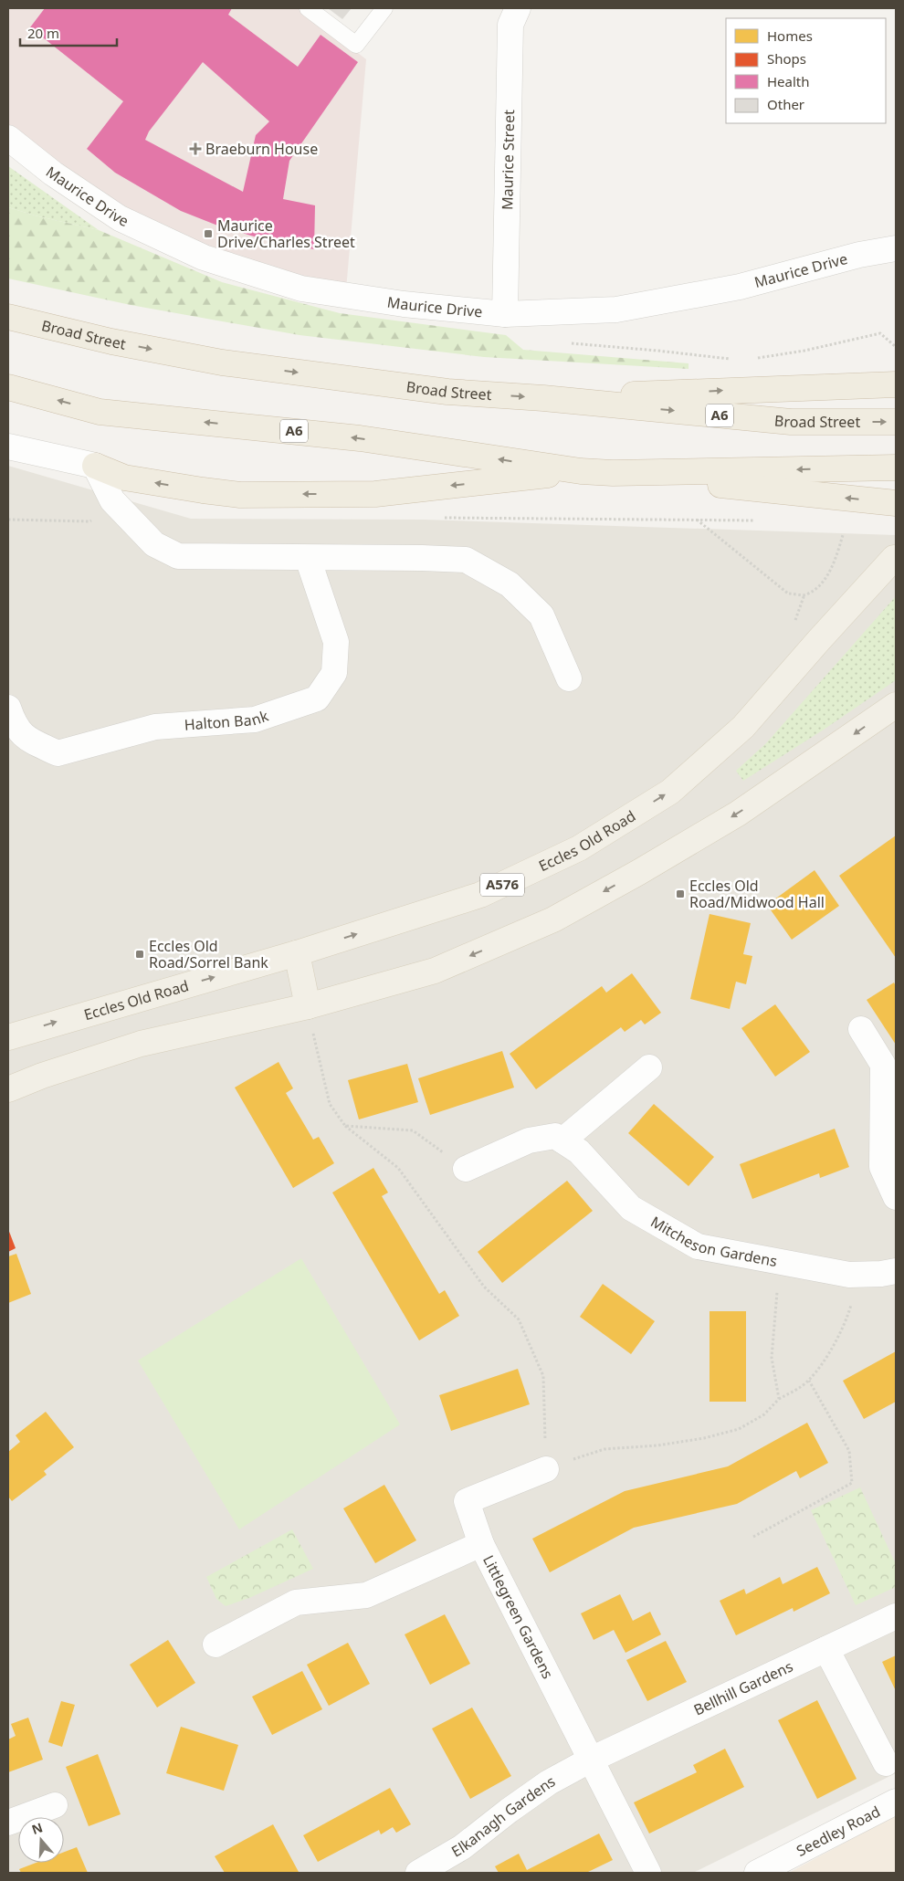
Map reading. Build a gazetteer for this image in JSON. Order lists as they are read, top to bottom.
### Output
{
  "streets": {
    "highway": ["Broad Street", "A6"],
    "main road": ["Eccles Old Road", "A576"],
    "street": [
      "Maurice Street",
      "Maurice Drive",
      "Halton Bank",
      "Mitcheson Gardens",
      "Littlegreen Gardens",
      "Bellhill Gardens",
      "Elkanagh Gardens",
      "Seedley Road"
    ]
  },
  "crossings": [
    ["Maurice Street", "Maurice Drive"],
    ["Littlegreen Gardens", "Bellhill Gardens"],
    ["Littlegreen Gardens", "Elkanagh Gardens"],
    ["Bellhill Gardens", "Elkanagh Gardens"]
  ],
  "places": {
    "health": ["Braeburn House"],
    "transit": ["Maurice Drive/Charles Street", "Eccles Old Road/Midwood Hall", "Eccles Old Road/Sorrel Bank"]
  },
  "legend": [
    "Homes",
    "Shops",
    "Health",
    "Other"
  ],
  "scale_bar": "20 m",
  "north": "top"
}
